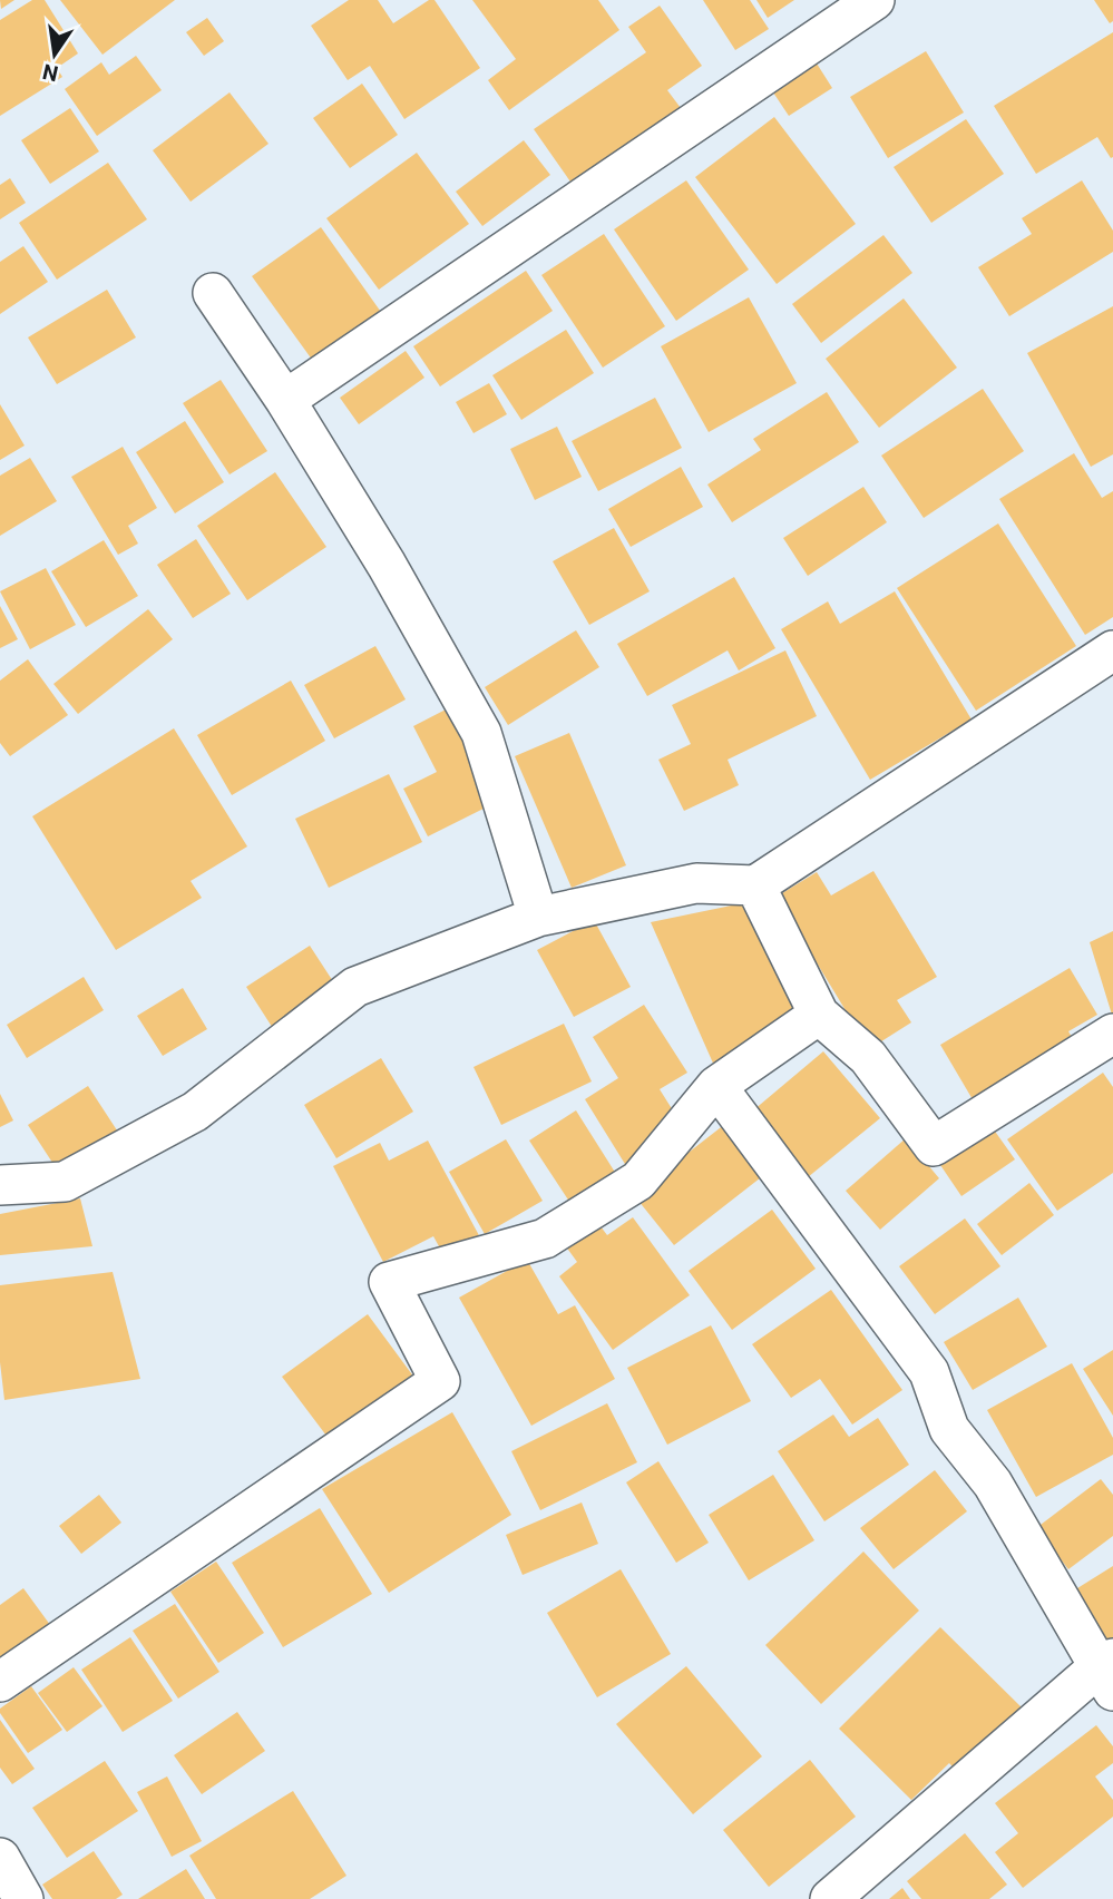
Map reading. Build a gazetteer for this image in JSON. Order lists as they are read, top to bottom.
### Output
{
  "north": "bottom"
}
